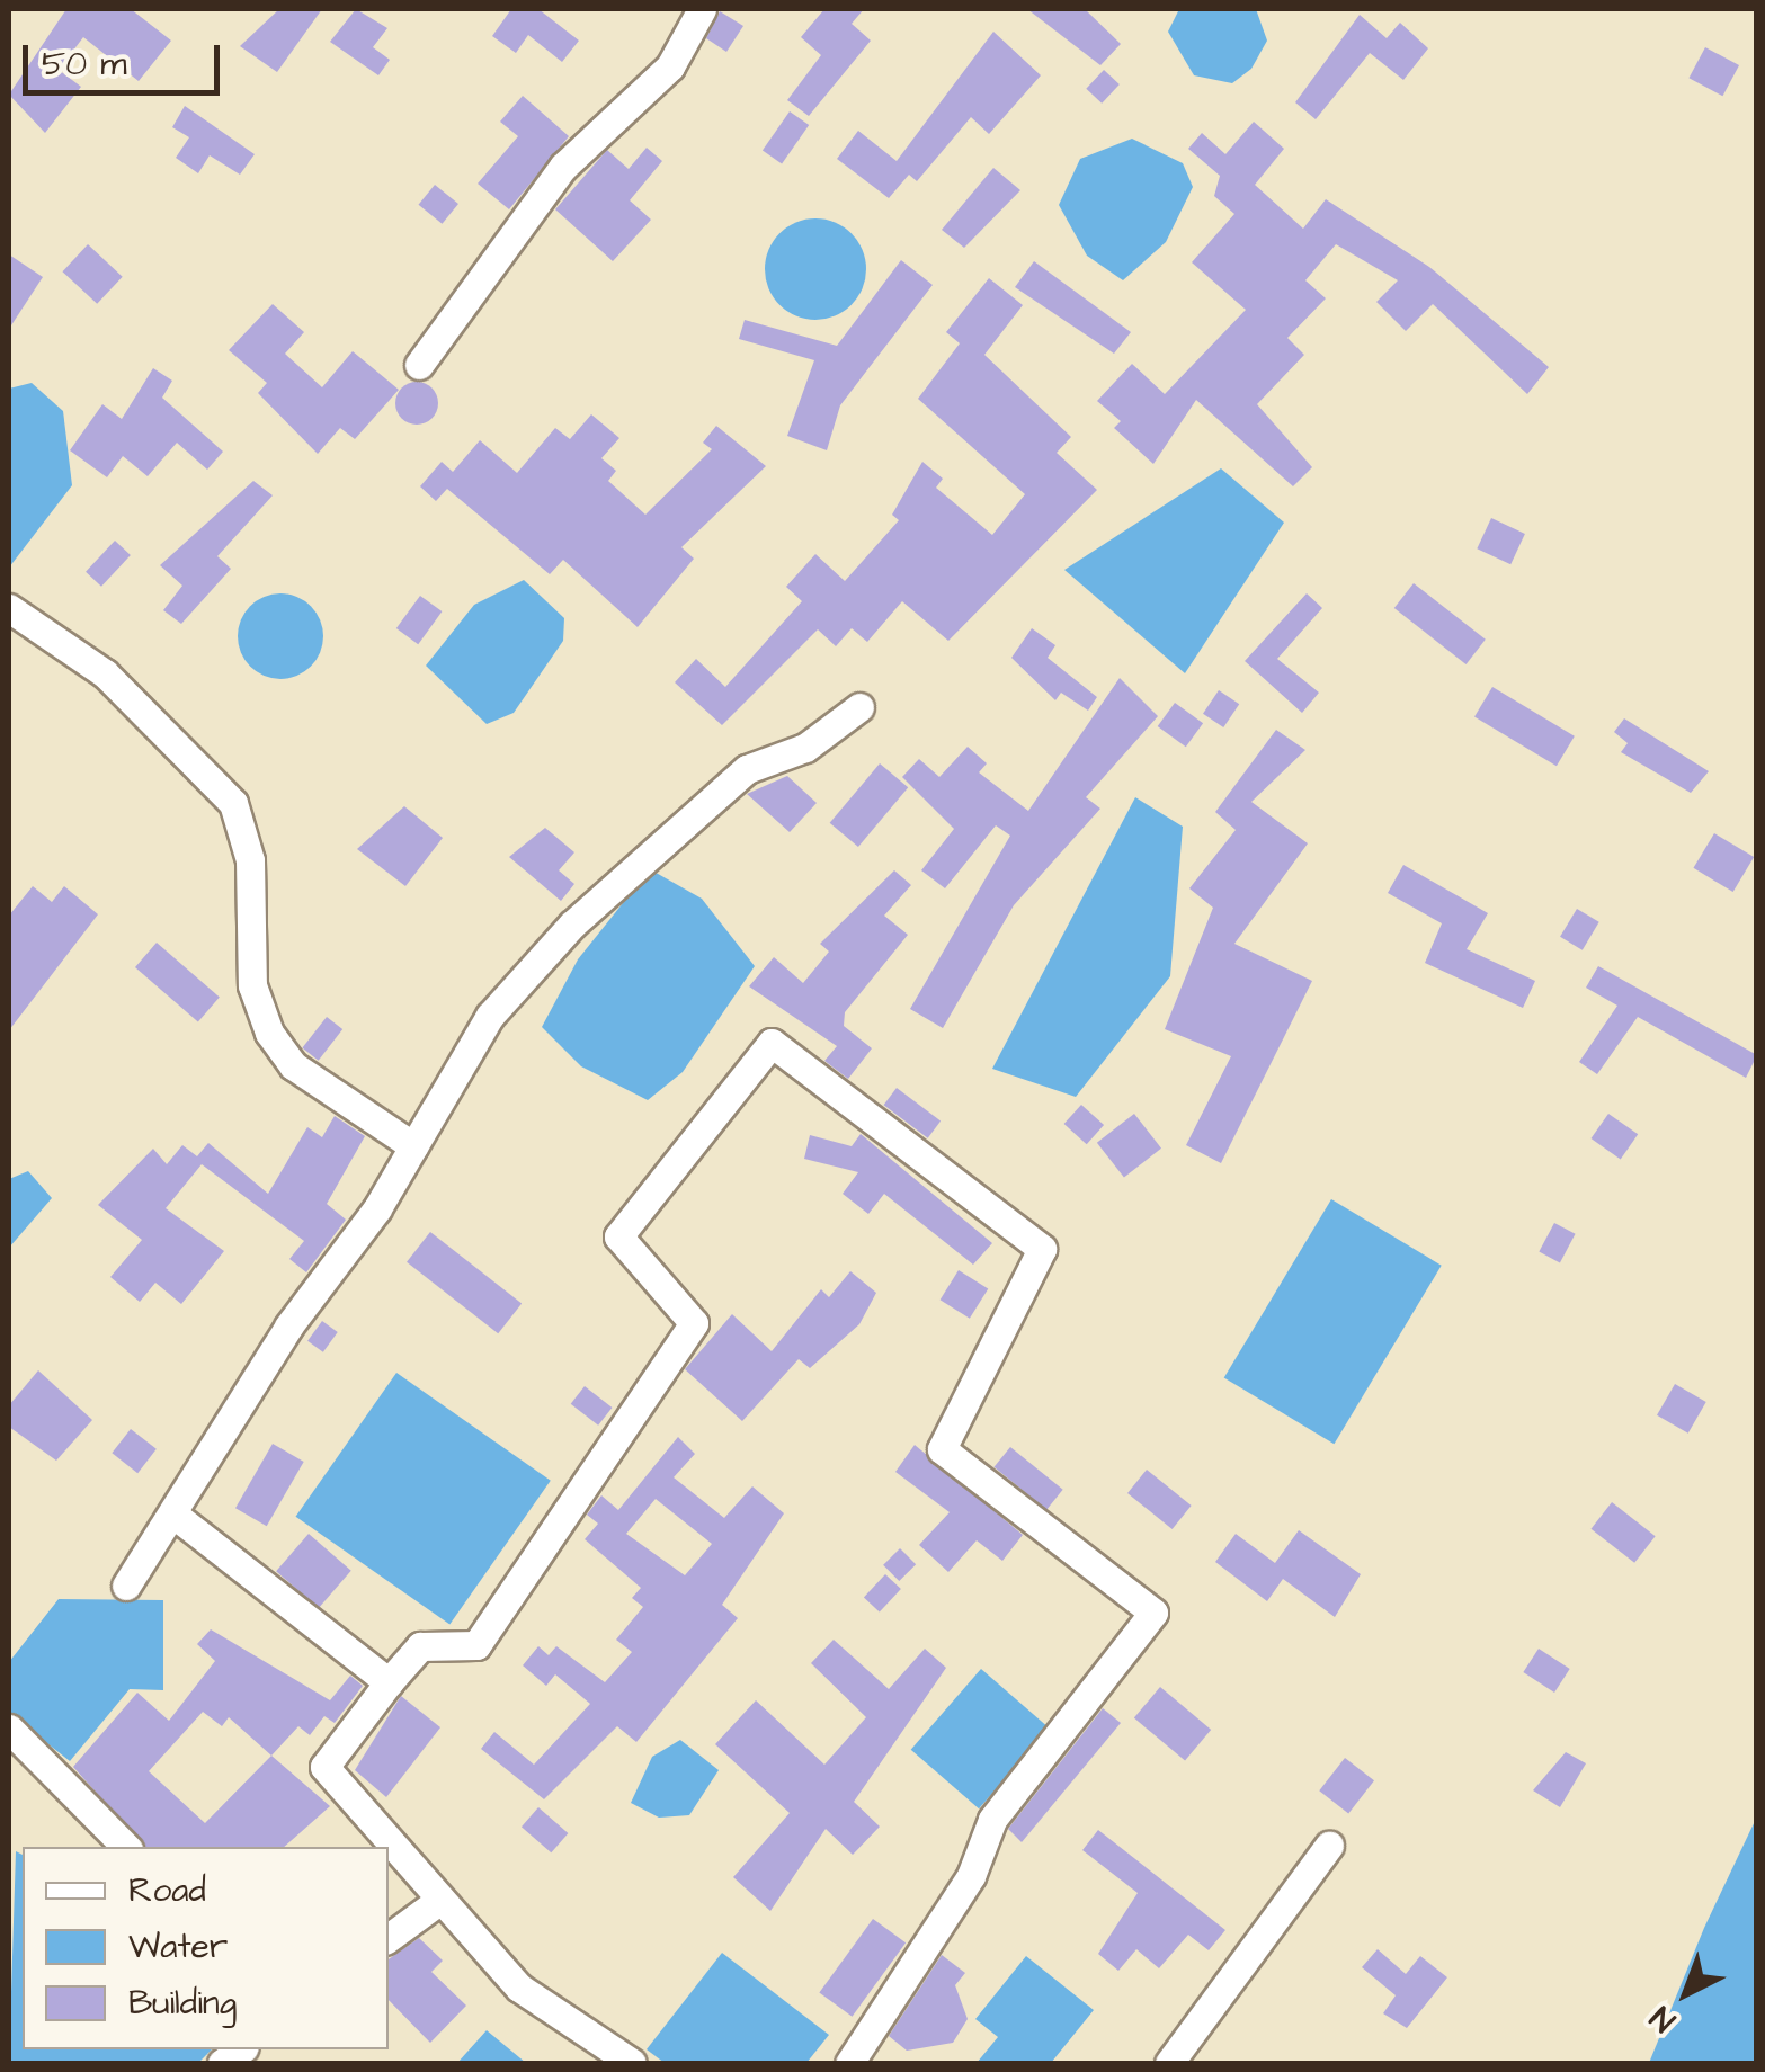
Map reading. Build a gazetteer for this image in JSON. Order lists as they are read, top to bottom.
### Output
{
  "legend": ["Road", "Water", "Building"],
  "scale_bar": "50 m",
  "north": "bottom left"
}
